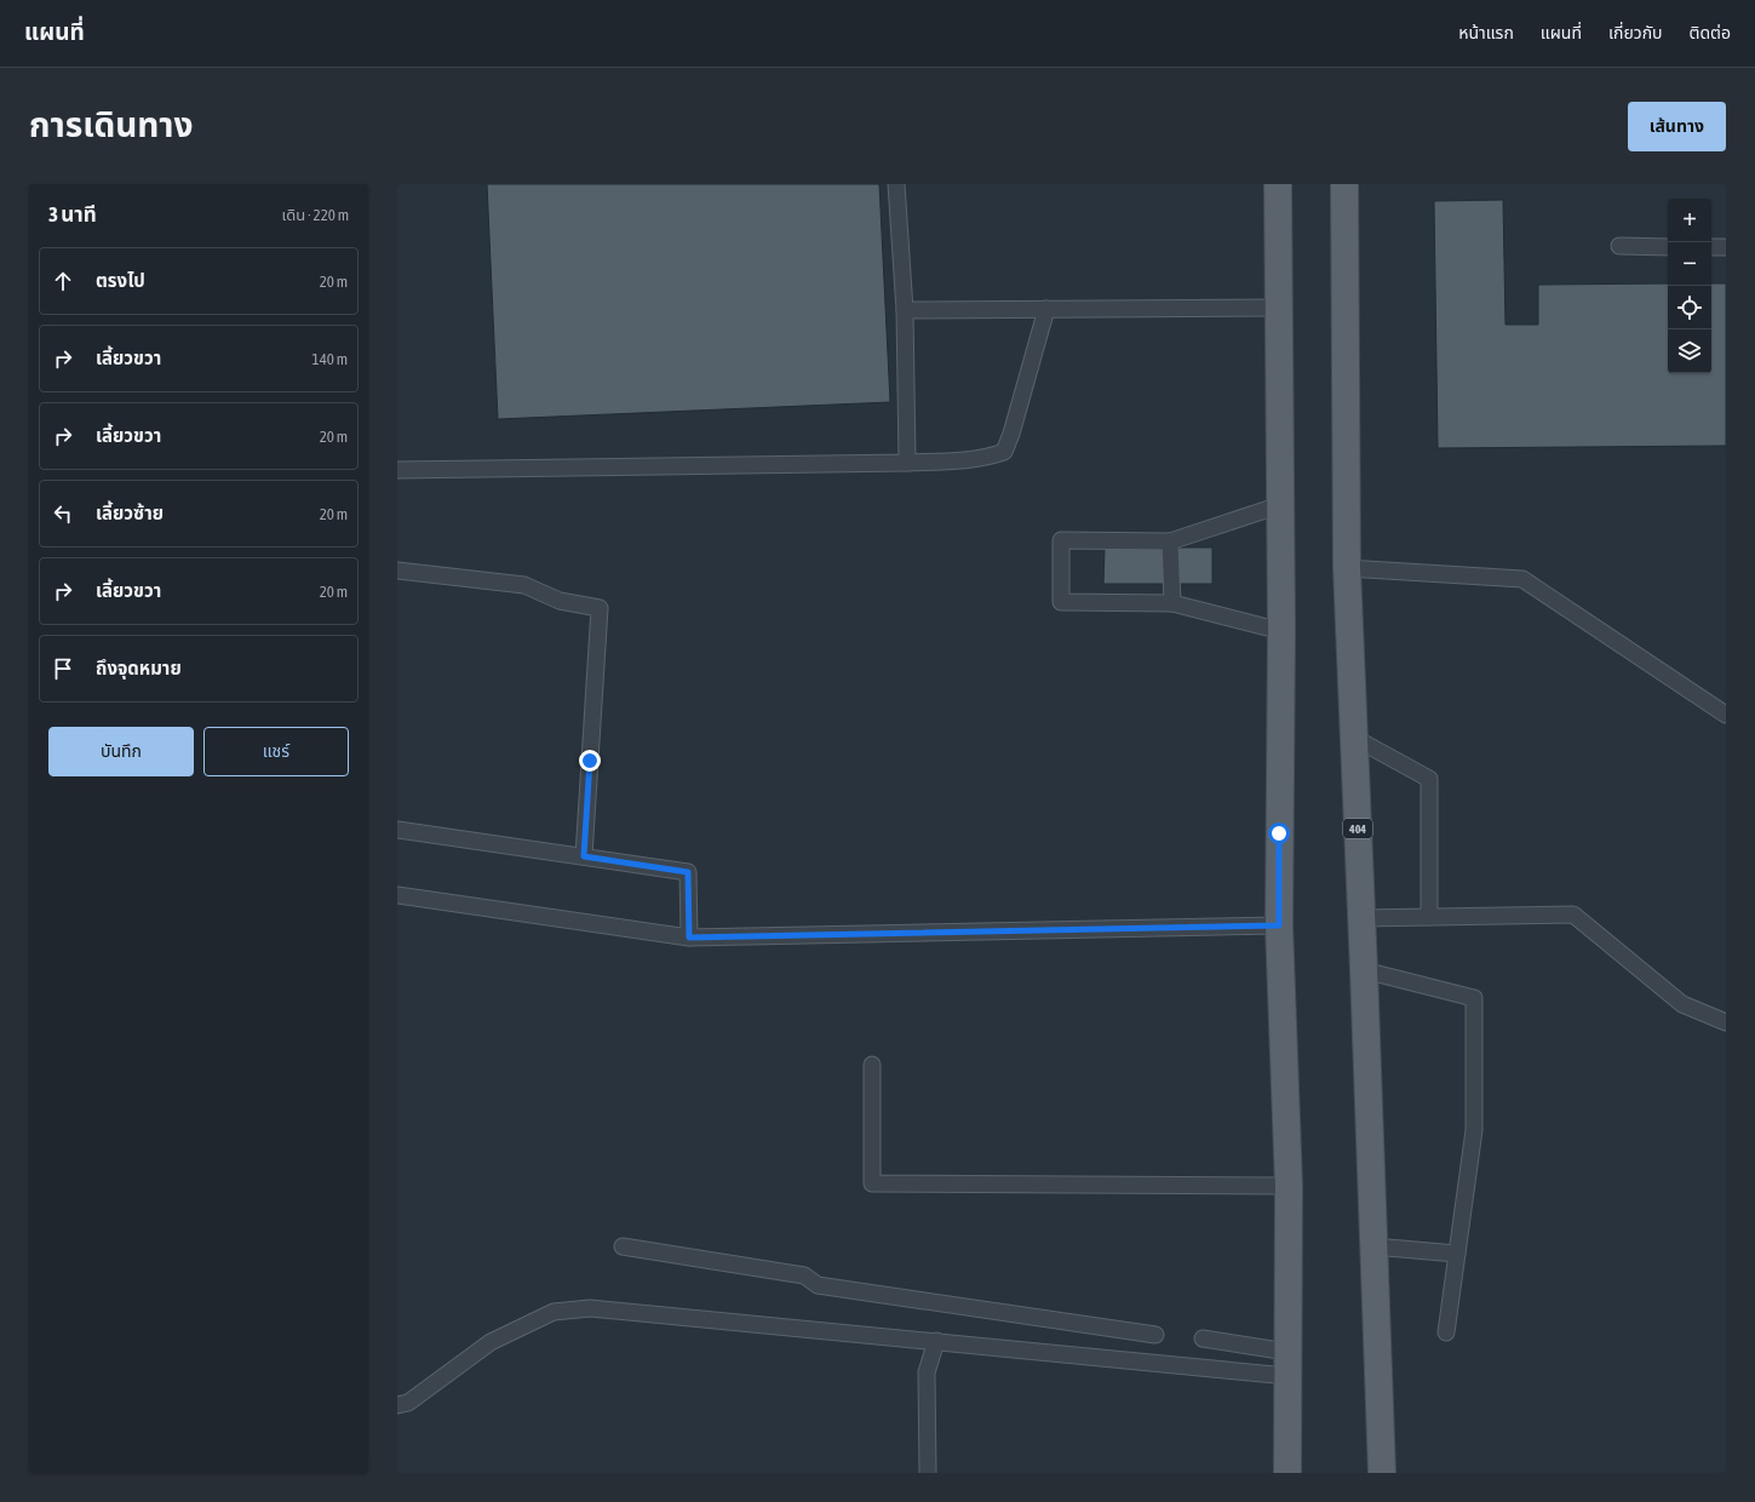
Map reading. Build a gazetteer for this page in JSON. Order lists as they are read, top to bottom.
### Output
{
  "streets": {
    "main road": ["404"]
  },
  "page": {
    "header": "แผนที่",
    "nav": [
      "หน้าแรก",
      "แผนที่",
      "เกี่ยวกับ",
      "ติดต่อ"
    ],
    "title": "การเดินทาง",
    "buttons": [
      "เส้นทาง",
      ["บันทึก", "แชร์"]
    ],
    "heading": ["3 นาที", "เดิน · 220 m"],
    "map_buttons": ["+", "−"],
    "list": [
      ["ตรงไป", "20 m"],
      ["เลี้ยวขวา", "140 m"],
      ["เลี้ยวขวา", "20 m"],
      ["เลี้ยวซ้าย", "20 m"],
      ["เลี้ยวขวา", "20 m"],
      "ถึงจุดหมาย"
    ]
  }
}
